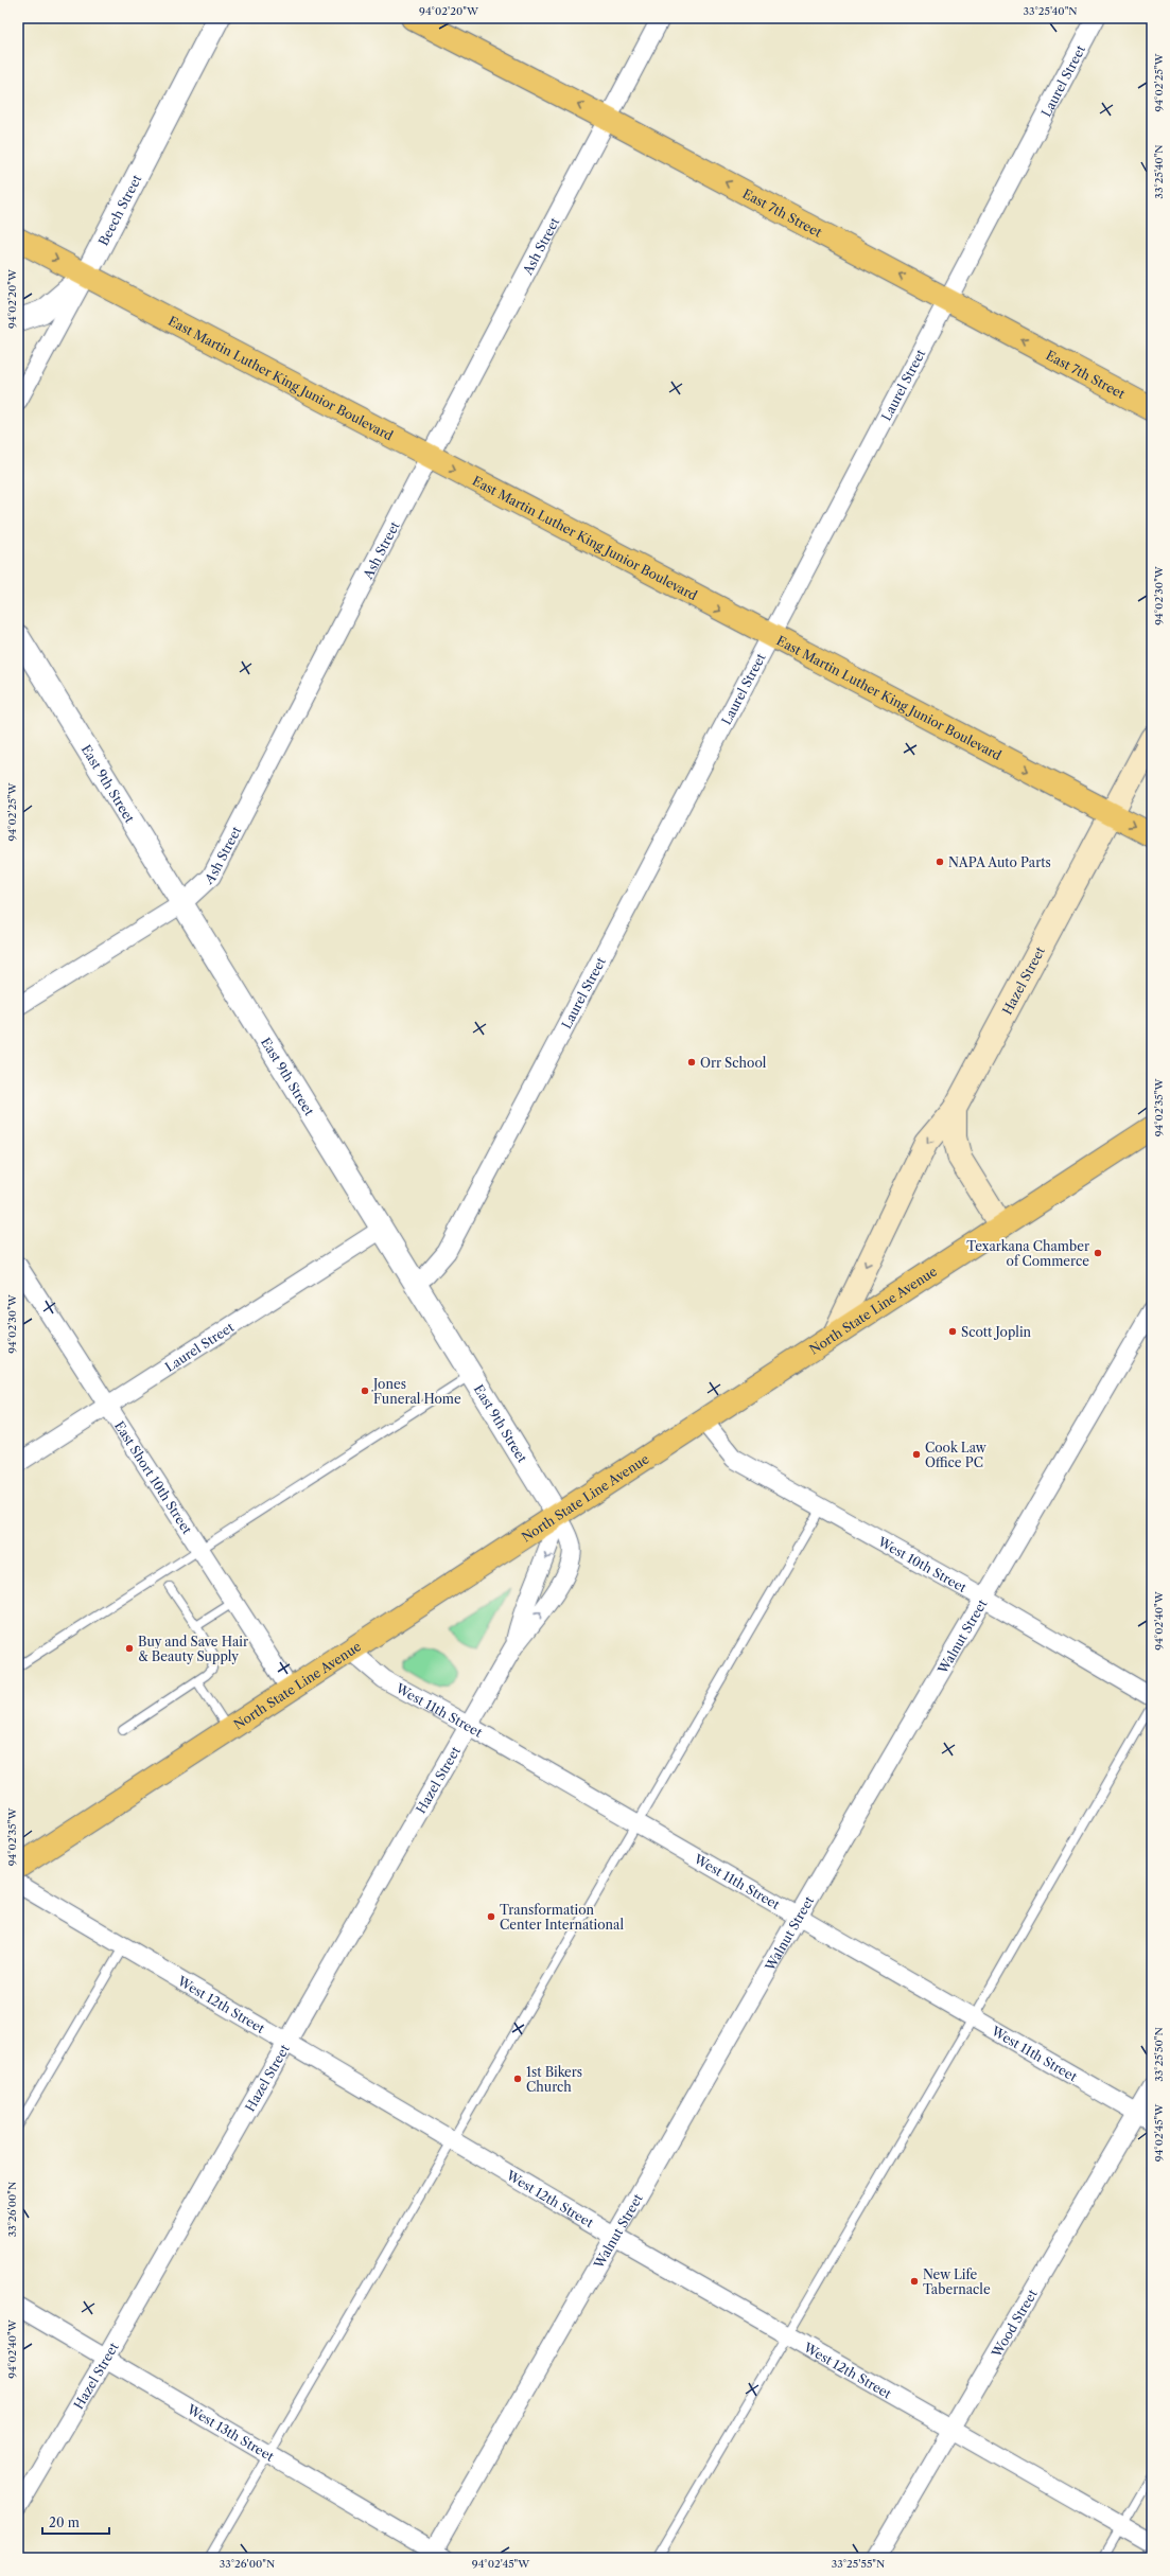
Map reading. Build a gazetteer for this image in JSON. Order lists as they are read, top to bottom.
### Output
{
  "streets": {
    "main road": [
      "East 7th Street",
      "East Martin Luther King Junior Boulevard",
      "Hazel Street",
      "North State Line Avenue"
    ],
    "street": [
      "Laurel Street",
      "Beech Street",
      "Ash Street",
      "East 9th Street",
      "East Short 10th Street",
      "West 10th Street",
      "Walnut Street",
      "West 11th Street",
      "West 12th Street",
      "Wood Street",
      "West 13th Street"
    ]
  },
  "crossings": [
    ["Laurel Street", "East 7th Street"],
    ["Laurel Street", "East Martin Luther King Junior Boulevard"],
    ["Laurel Street", "East 9th Street"],
    ["Laurel Street", "East Short 10th Street"],
    ["Beech Street", "East Martin Luther King Junior Boulevard"],
    ["East 7th Street", "Ash Street"],
    ["Ash Street", "East Martin Luther King Junior Boulevard"],
    ["Ash Street", "East 9th Street"],
    ["East Martin Luther King Junior Boulevard", "Hazel Street"],
    ["East 9th Street", "Hazel Street"],
    ["East 9th Street", "North State Line Avenue"],
    ["Hazel Street", "North State Line Avenue"],
    ["Hazel Street", "West 11th Street"],
    ["Hazel Street", "West 12th Street"],
    ["Hazel Street", "West 13th Street"],
    ["North State Line Avenue", "East Short 10th Street"],
    ["North State Line Avenue", "West 10th Street"],
    ["North State Line Avenue", "West 11th Street"],
    ["West 10th Street", "Walnut Street"],
    ["Walnut Street", "West 11th Street"],
    ["Walnut Street", "West 12th Street"],
    ["Walnut Street", "West 13th Street"],
    ["West 11th Street", "Wood Street"],
    ["West 12th Street", "Wood Street"]
  ],
  "one_way": ["East 7th Street", "East Martin Luther King Junior Boulevard"],
  "places": [
    "NAPA Auto Parts",
    "Orr School",
    "Texarkana Chamber of Commerce",
    "Scott Joplin",
    "Jones Funeral Home",
    "Cook Law Office PC",
    "Buy and Save Hair & Beauty Supply",
    "Transformation Center International",
    "1st Bikers Church",
    "New Life Tabernacle"
  ],
  "scale_bar": "20 m",
  "coordinates": [
    "94°02'20\"W",
    "33°25'40\"N",
    "94°02'25\"W",
    "94°02'30\"W",
    "94°02'35\"W",
    "94°02'40\"W",
    "33°25'50\"N",
    "94°02'45\"W",
    "33°26'00\"N",
    "33°25'55\"N"
  ]
}
